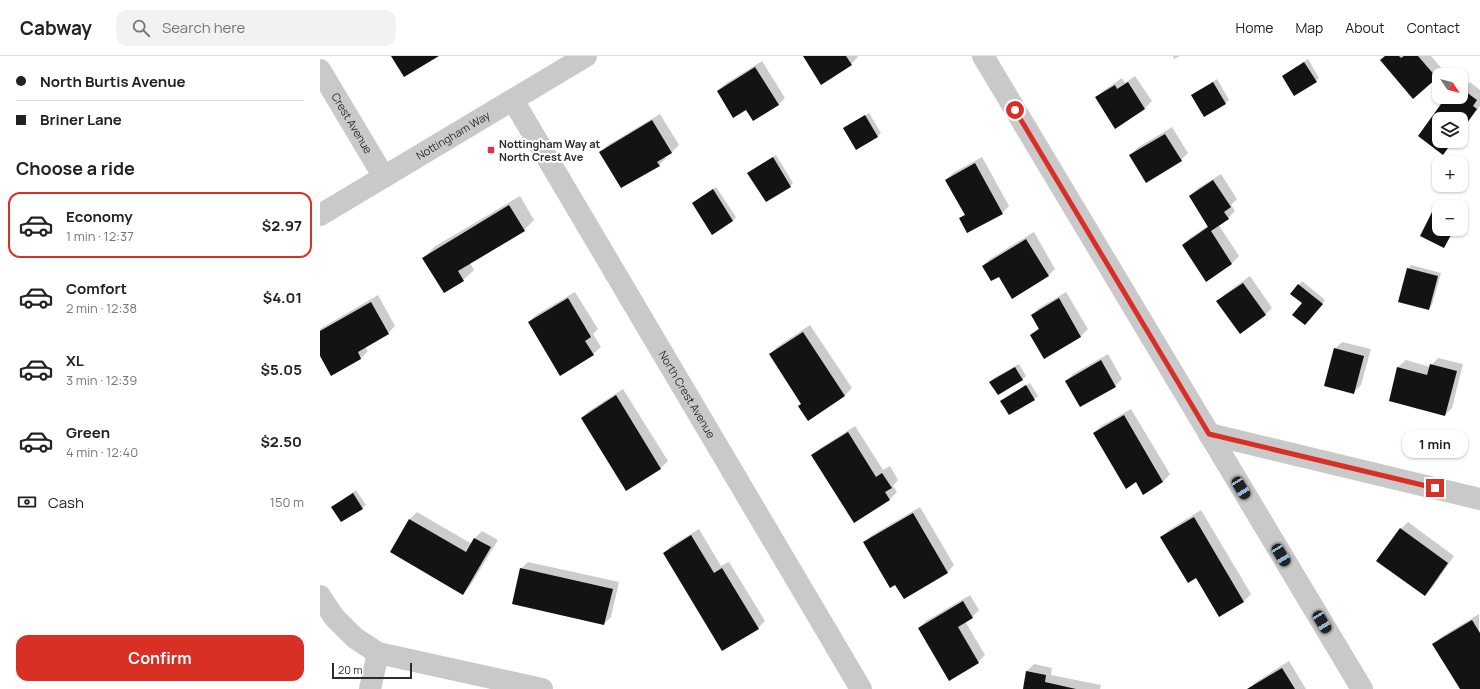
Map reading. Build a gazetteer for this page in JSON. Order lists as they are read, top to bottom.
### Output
{
  "streets": {
    "street": ["Crest Avenue", "Nottingham Way", "North Crest Avenue"]
  },
  "crossings": [
    ["Crest Avenue", "Nottingham Way"],
    ["Nottingham Way", "North Crest Avenue"]
  ],
  "places": {
    "transit": ["Nottingham Way at North Crest Ave"]
  },
  "scale_bar": "20 m",
  "north": "bottom right",
  "page": {
    "header": "Cabway",
    "search": "Search here",
    "nav": [
      "Home",
      "Map",
      "About",
      "Contact"
    ],
    "banner": ["North Burtis Avenue", "Briner Lane"],
    "map_buttons": ["+", "−"],
    "heading": "Choose a ride",
    "list": [
      {
        "name": "Economy",
        "note": "1 min · 12:37",
        "value": "$2.97"
      },
      {
        "name": "Comfort",
        "note": "2 min · 12:38",
        "value": "$4.01"
      },
      {
        "name": "XL",
        "note": "3 min · 12:39",
        "value": "$5.05"
      },
      {
        "name": "Green",
        "note": "4 min · 12:40",
        "value": "$2.50"
      }
    ],
    "bubble": "1 min",
    "pay": ["Cash", "150 m"],
    "buttons": "Confirm",
    "scale": "20 m"
  }
}
